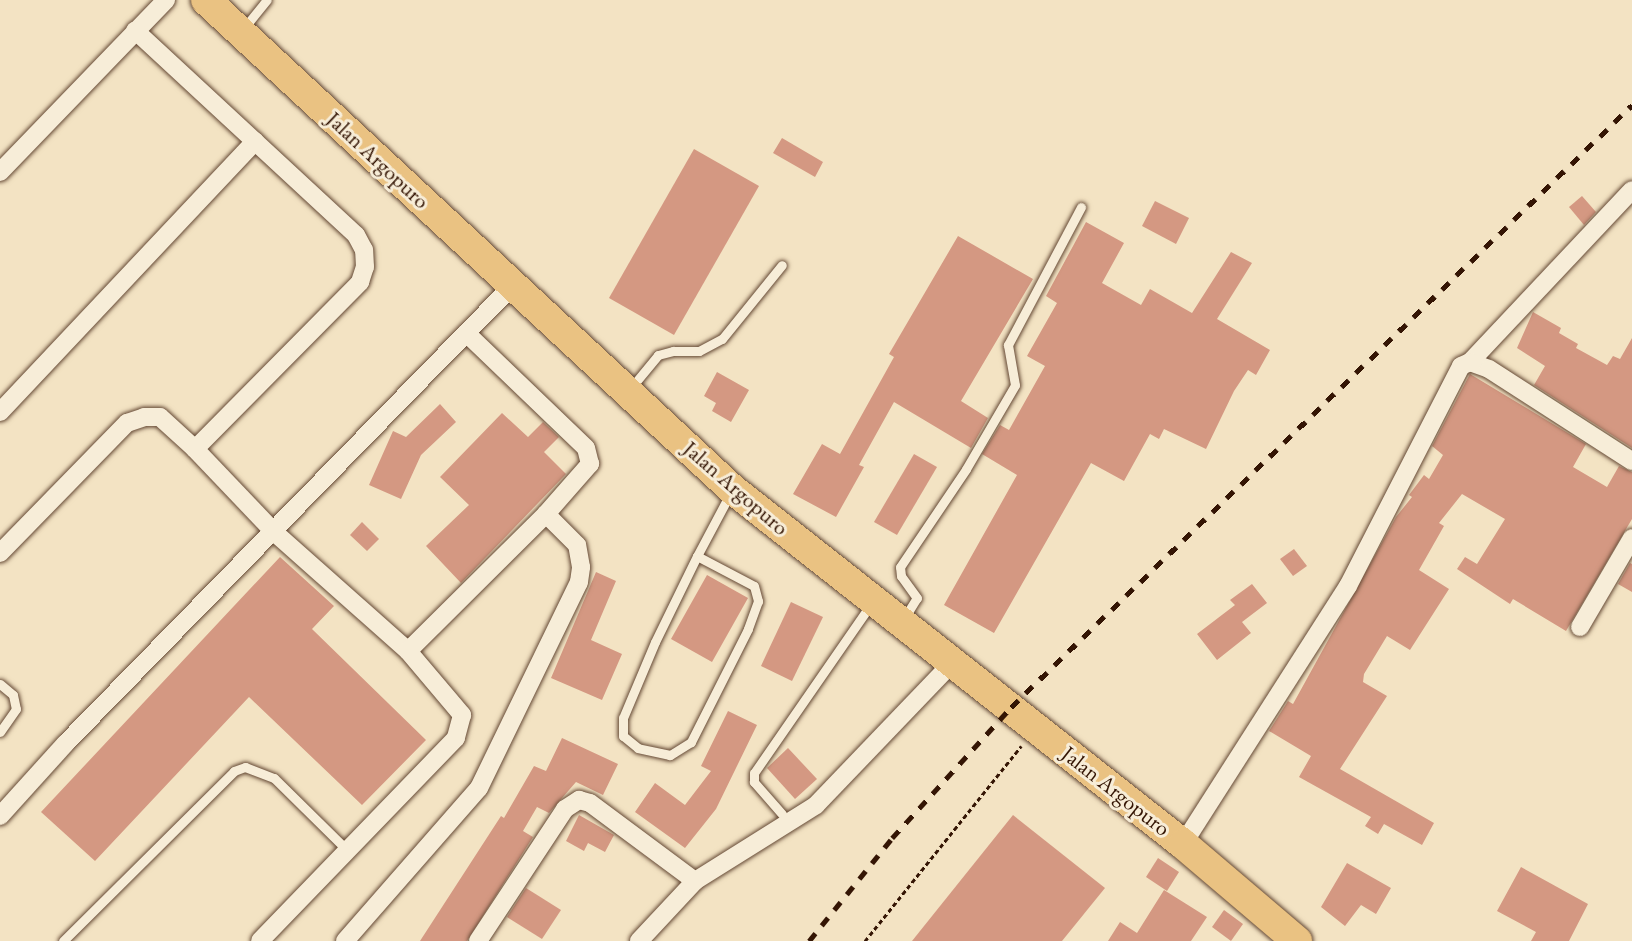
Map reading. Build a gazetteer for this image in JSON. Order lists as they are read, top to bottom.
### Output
{
  "streets": {
    "highway": ["Jalan Argopuro"]
  }
}
